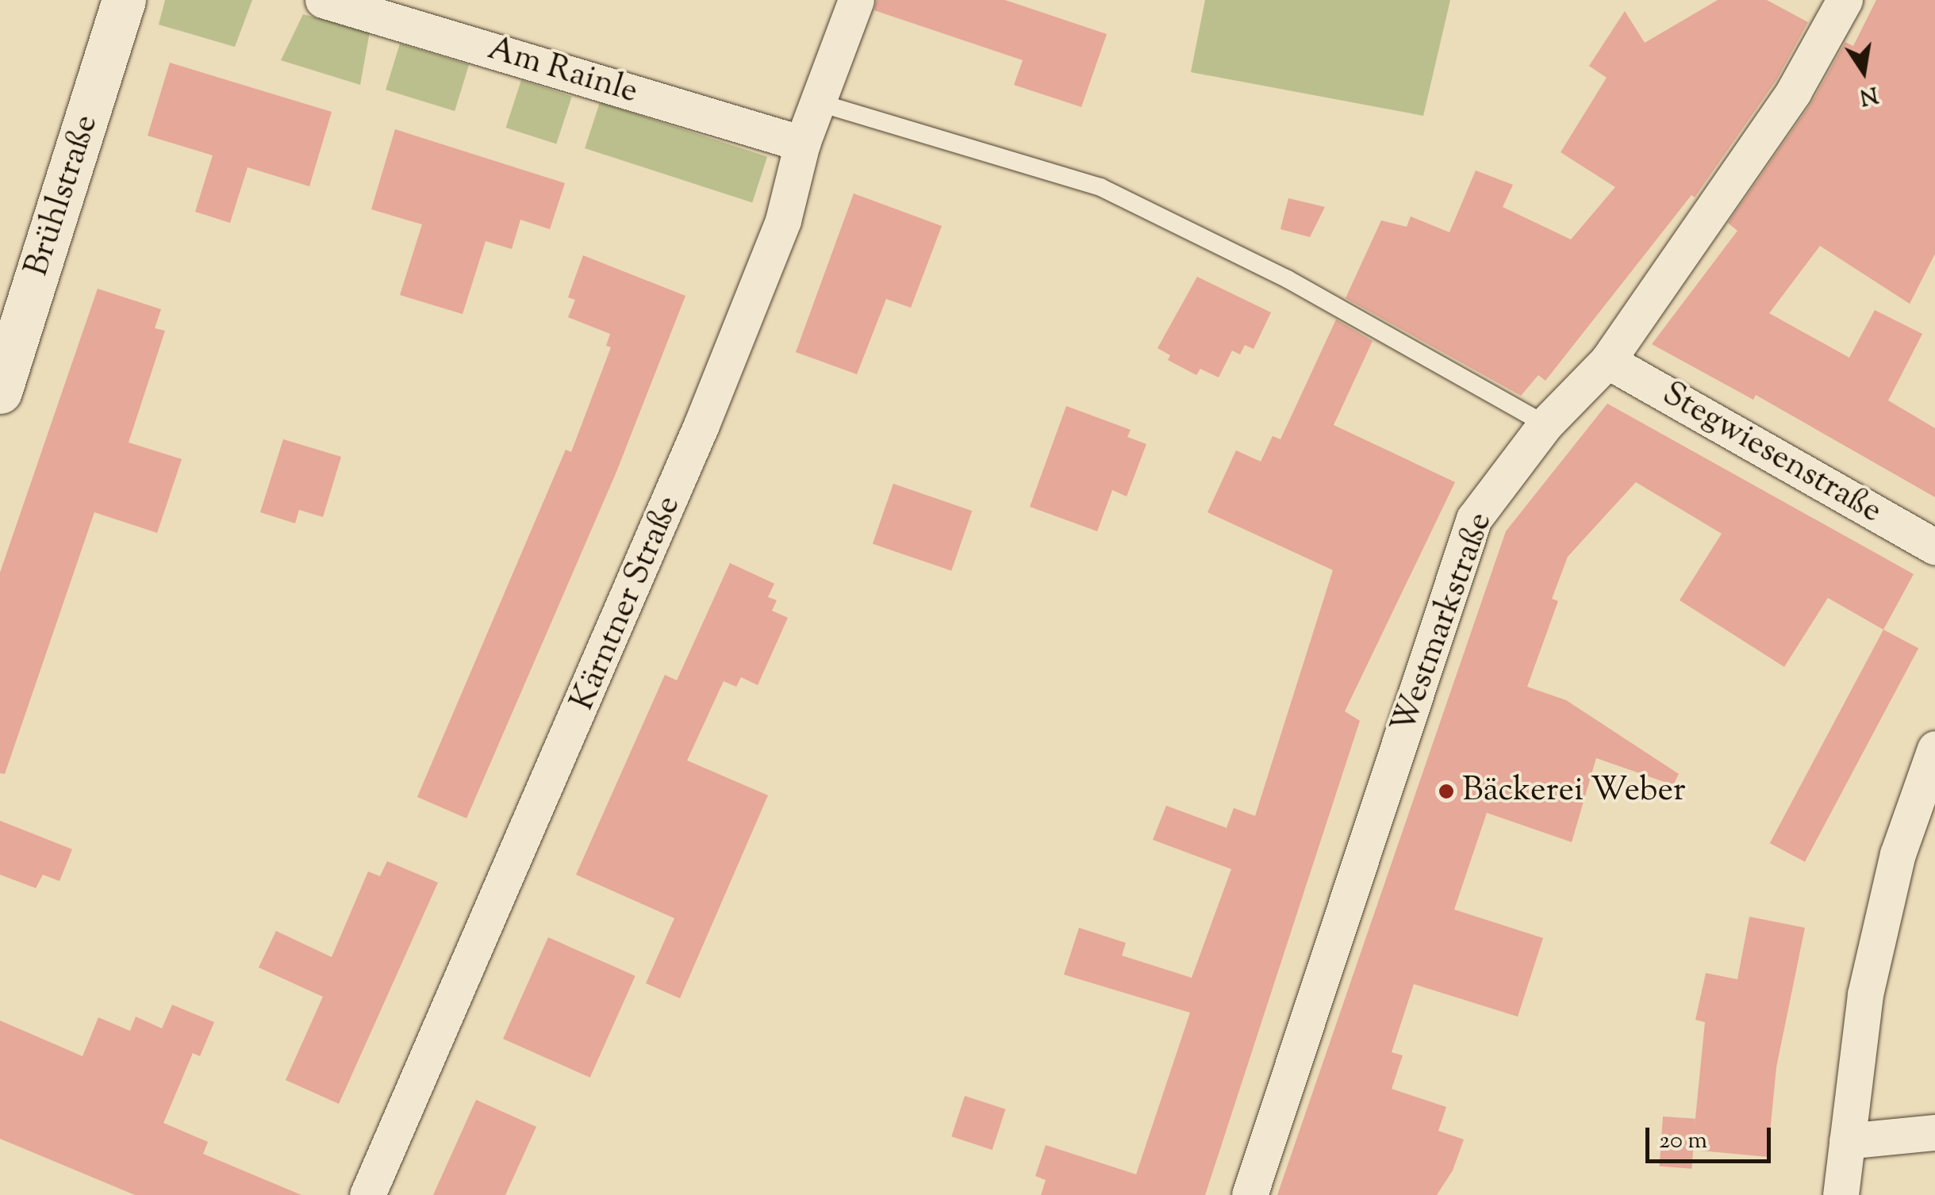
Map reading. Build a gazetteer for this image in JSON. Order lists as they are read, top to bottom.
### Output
{
  "streets": {
    "street": [
      "Am Rainle",
      "Brühlstraße",
      "Stegwiesenstraße",
      "Kärntner Straße",
      "Westmarkstraße"
    ]
  },
  "crossings": [
    ["Am Rainle", "Kärntner Straße"],
    ["Stegwiesenstraße", "Westmarkstraße"]
  ],
  "places": ["Bäckerei Weber"],
  "scale_bar": "20 m",
  "north": "bottom"
}
